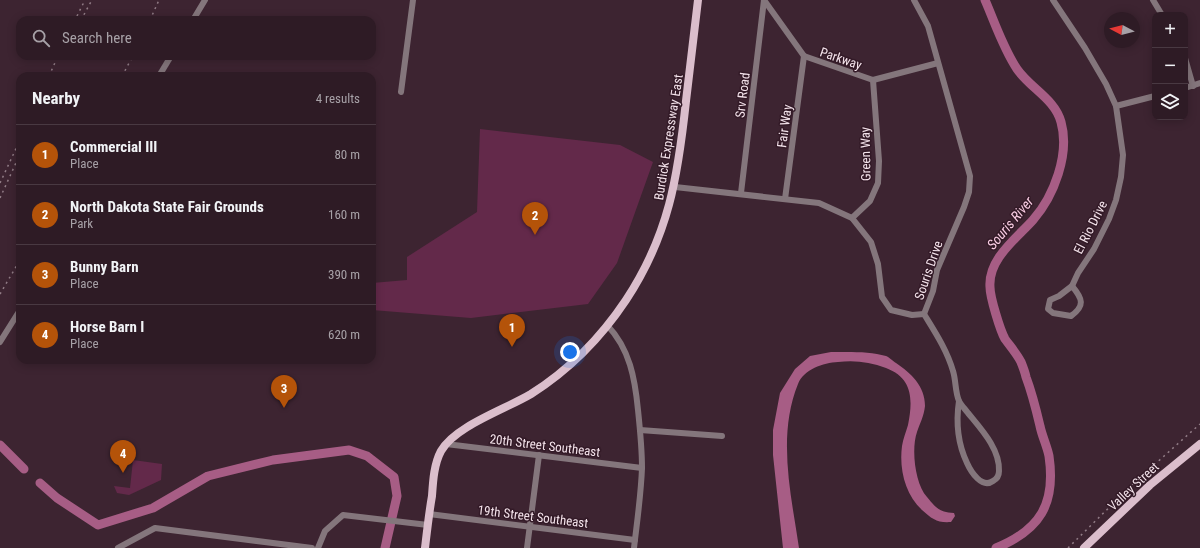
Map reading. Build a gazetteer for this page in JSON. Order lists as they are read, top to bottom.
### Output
{
  "streets": {
    "main road": ["Burdick Expressway East", "Valley Street"],
    "street": [
      "Parkway",
      "Srv Road",
      "Fair Way",
      "Green Way",
      "El Rio Drive",
      "Souris Drive",
      "20th Street Southeast",
      "19th Street Southeast"
    ]
  },
  "crossings": [
    ["Parkway", "Srv Road"],
    ["Parkway", "Fair Way"],
    ["Parkway", "Green Way"],
    ["Parkway", "Souris Drive"],
    ["Srv Road", "Souris Drive"],
    ["Fair Way", "Souris Drive"],
    ["Burdick Expressway East", "Souris Drive"],
    ["Burdick Expressway East", "20th Street Southeast"],
    ["Burdick Expressway East", "19th Street Southeast"],
    ["Green Way", "Souris Drive"]
  ],
  "water": ["Souris River"],
  "north": "left",
  "page": {
    "map_buttons": ["+", "−"],
    "search": "Search here",
    "heading": ["Nearby", "4 results"],
    "list": [
      {
        "mark": "1",
        "name": "Commercial III",
        "note": "Place",
        "value": "80 m"
      },
      {
        "mark": "2",
        "name": "North Dakota State Fair Grounds",
        "note": "Park",
        "value": "160 m"
      },
      {
        "mark": "3",
        "name": "Bunny Barn",
        "note": "Place",
        "value": "390 m"
      },
      {
        "mark": "4",
        "name": "Horse Barn I",
        "note": "Place",
        "value": "620 m"
      }
    ],
    "pins": [
      "2",
      "1",
      "3",
      "4"
    ]
  }
}
